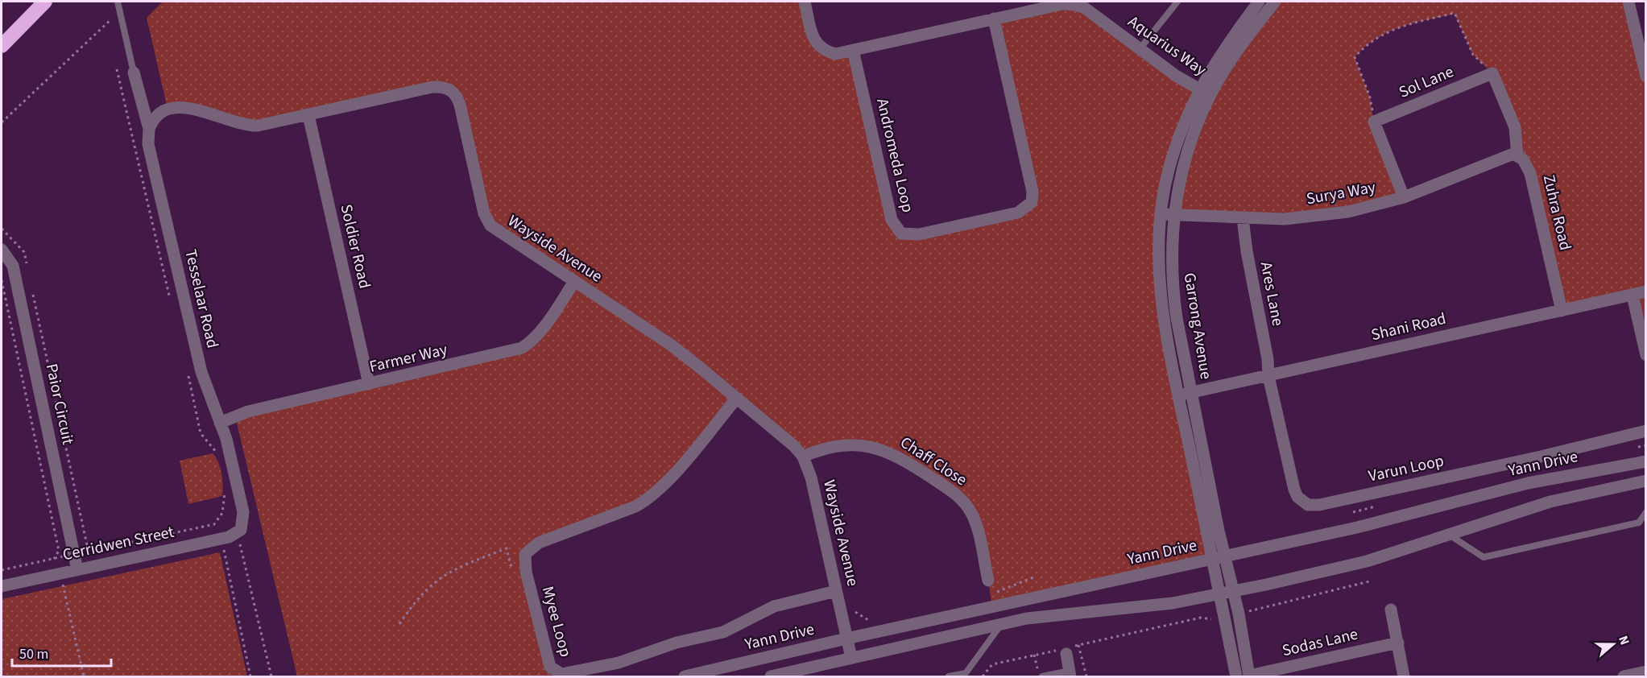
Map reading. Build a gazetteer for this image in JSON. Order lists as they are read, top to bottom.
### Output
{
  "streets": {
    "street": [
      "Aquarius Way",
      "Sol Lane",
      "Andromeda Loop",
      "Surya Way",
      "Zuhra Road",
      "Soldier Road",
      "Wayside Avenue",
      "Ares Lane",
      "Tesselaar Road",
      "Garrong Avenue",
      "Shani Road",
      "Farmer Way",
      "Paior Circuit",
      "Chaff Close",
      "Yann Drive",
      "Varun Loop",
      "Cerridwen Street",
      "Myee Loop",
      "Sodas Lane"
    ]
  },
  "crossings": [
    ["Aquarius Way", "Andromeda Loop"],
    ["Aquarius Way", "Garrong Avenue"],
    ["Surya Way", "Zuhra Road"],
    ["Surya Way", "Ares Lane"],
    ["Surya Way", "Garrong Avenue"],
    ["Zuhra Road", "Shani Road"],
    ["Soldier Road", "Wayside Avenue"],
    ["Soldier Road", "Farmer Way"],
    ["Wayside Avenue", "Tesselaar Road"],
    ["Wayside Avenue", "Farmer Way"],
    ["Wayside Avenue", "Chaff Close"],
    ["Wayside Avenue", "Yann Drive"],
    ["Wayside Avenue", "Myee Loop"],
    ["Ares Lane", "Shani Road"],
    ["Ares Lane", "Varun Loop"],
    ["Tesselaar Road", "Farmer Way"],
    ["Tesselaar Road", "Cerridwen Street"],
    ["Garrong Avenue", "Shani Road"],
    ["Garrong Avenue", "Yann Drive"],
    ["Garrong Avenue", "Sodas Lane"],
    ["Shani Road", "Varun Loop"],
    ["Paior Circuit", "Cerridwen Street"]
  ],
  "scale_bar": "50 m",
  "north": "right"
}
